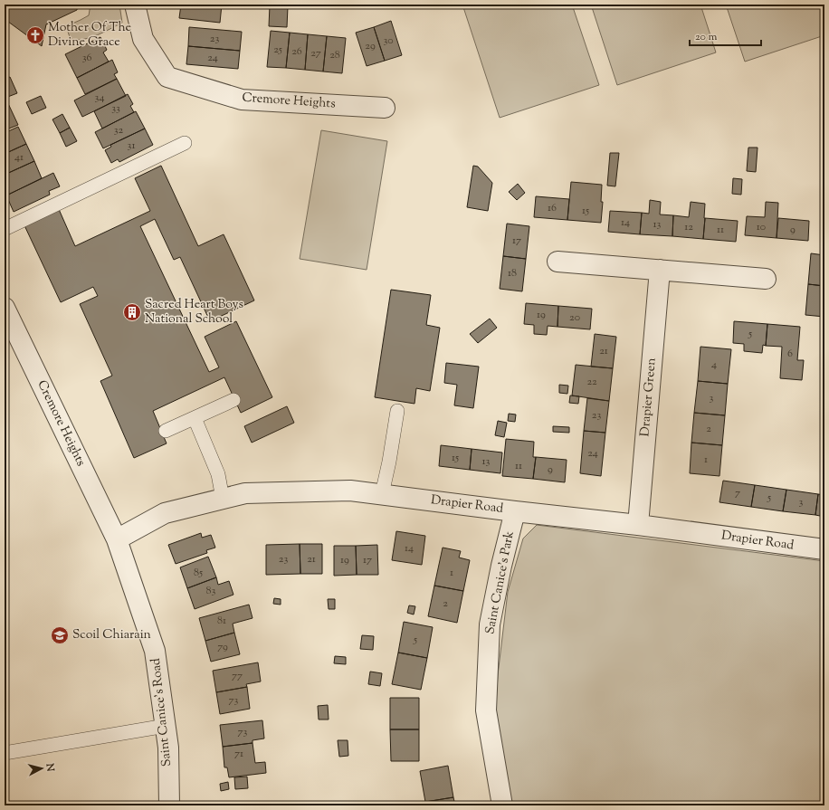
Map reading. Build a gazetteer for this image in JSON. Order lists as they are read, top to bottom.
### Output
{
  "streets": {
    "street": [
      "Cremore Heights",
      "Drapier Green",
      "Drapier Road",
      "Saint Canice's Park",
      "Saint Canice's Road"
    ]
  },
  "crossings": [
    ["Cremore Heights", "Drapier Road"],
    ["Cremore Heights", "Saint Canice's Road"],
    ["Drapier Green", "Drapier Road"],
    ["Drapier Road", "Saint Canice's Park"],
    ["Drapier Road", "Saint Canice's Road"]
  ],
  "places": {
    "church": ["Mother Of The Divine Grace"],
    "building": ["Sacred Heart Boys National School"],
    "school or university": ["Scoil Chiarain"]
  },
  "house_numbers": [
    "23",
    "30",
    "29",
    "25",
    "26",
    "27",
    "28",
    "36",
    "24",
    "34",
    "33",
    "32",
    "31",
    "41",
    "16",
    "15",
    "14",
    "13",
    "12",
    "10",
    "11",
    "9",
    "17",
    "18",
    "19",
    "20",
    "5",
    "21",
    "6",
    "4",
    "22",
    "3",
    "23",
    "2",
    "24",
    "15",
    "1",
    "13",
    "11",
    "9",
    "7",
    "5",
    "3",
    "14",
    "23",
    "21",
    "19",
    "17",
    "85",
    "1",
    "83",
    "2",
    "81",
    "5",
    "79",
    "77",
    "73",
    "73",
    "71"
  ],
  "scale_bar": "20 m",
  "north": "right"
}
